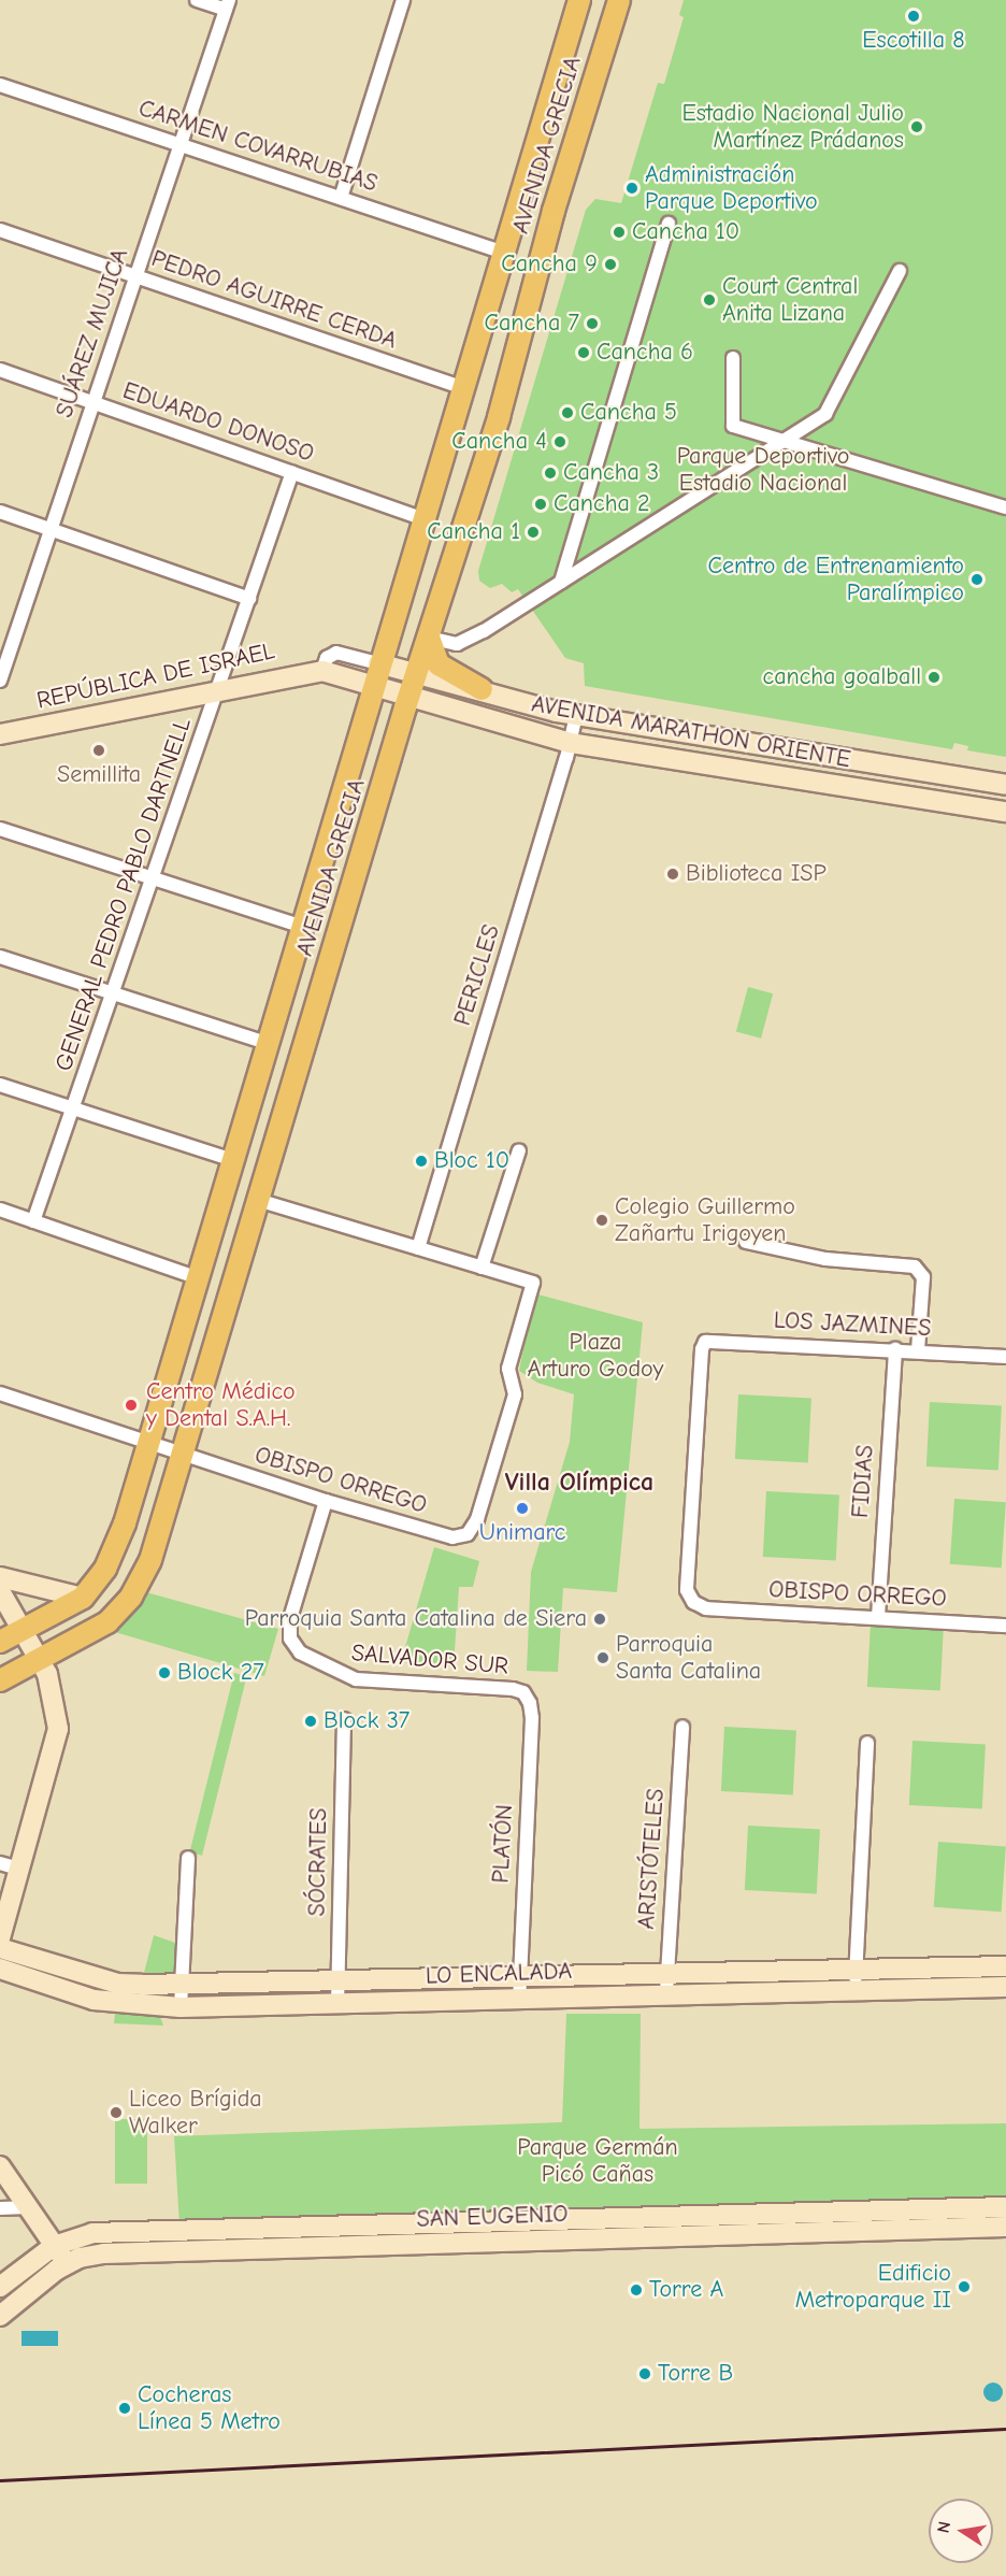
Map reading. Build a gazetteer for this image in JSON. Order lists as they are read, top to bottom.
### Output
{
  "streets": {
    "main road": [
      "AVENIDA GRECIA",
      "REPÚBLICA DE ISRAEL",
      "AVENIDA MARATHON ORIENTE",
      "LO ENCALADA",
      "SAN EUGENIO"
    ],
    "street": [
      "CARMEN COVARRUBIAS",
      "PEDRO AGUIRRE CERDA",
      "SUÁREZ MUJICA",
      "EDUARDO DONOSO",
      "GENERAL PEDRO PABLO DARTNELL",
      "PERICLES",
      "LOS JAZMINES",
      "OBISPO ORREGO",
      "FIDIAS",
      "SALVADOR SUR",
      "PLATÓN",
      "ARISTÓTELES",
      "SÓCRATES"
    ]
  },
  "crossings": [
    ["AVENIDA GRECIA", "CARMEN COVARRUBIAS"],
    ["AVENIDA GRECIA", "PEDRO AGUIRRE CERDA"],
    ["AVENIDA GRECIA", "EDUARDO DONOSO"],
    ["AVENIDA GRECIA", "REPÚBLICA DE ISRAEL"],
    ["AVENIDA GRECIA", "AVENIDA MARATHON ORIENTE"],
    ["AVENIDA GRECIA", "OBISPO ORREGO"],
    ["CARMEN COVARRUBIAS", "SUÁREZ MUJICA"],
    ["PEDRO AGUIRRE CERDA", "SUÁREZ MUJICA"],
    ["SUÁREZ MUJICA", "EDUARDO DONOSO"],
    ["EDUARDO DONOSO", "GENERAL PEDRO PABLO DARTNELL"],
    ["REPÚBLICA DE ISRAEL", "AVENIDA MARATHON ORIENTE"],
    ["REPÚBLICA DE ISRAEL", "GENERAL PEDRO PABLO DARTNELL"],
    ["AVENIDA MARATHON ORIENTE", "PERICLES"],
    ["LOS JAZMINES", "OBISPO ORREGO"],
    ["LOS JAZMINES", "FIDIAS"],
    ["OBISPO ORREGO", "FIDIAS"],
    ["OBISPO ORREGO", "SALVADOR SUR"],
    ["SALVADOR SUR", "PLATÓN"],
    ["PLATÓN", "LO ENCALADA"],
    ["ARISTÓTELES", "LO ENCALADA"],
    ["SÓCRATES", "LO ENCALADA"]
  ],
  "districts": ["Villa Olímpica"],
  "parks": ["Parque Deportivo Estadio Nacional", "Plaza Arturo Godoy", "Parque Germán Picó Cañas"],
  "places": [
    "Escotilla 8",
    "Estadio Nacional Julio Martínez Prádanos",
    "Administración Parque Deportivo",
    "Cancha 10",
    "Cancha 9",
    "Court Central Anita Lizana",
    "Cancha 7",
    "Cancha 6",
    "Cancha 5",
    "Cancha 4",
    "Cancha 3",
    "Cancha 2",
    "Cancha 1",
    "Centro de Entrenamiento Paralímpico",
    "cancha goalball",
    "Semillita",
    "Biblioteca ISP",
    "Bloc 10",
    "Colegio Guillermo Zañartu Irigoyen",
    "Centro Médico y Dental S.A.H.",
    "Unimarc",
    "Parroquia Santa Catalina de Siera",
    "Parroquia Santa Catalina",
    "Block 27",
    "Block 37",
    "Liceo Brígida Walker",
    "Edificio Metroparque II",
    "Torre A",
    "Torre B",
    "Cocheras Línea 5 Metro"
  ],
  "north": "left"
}
